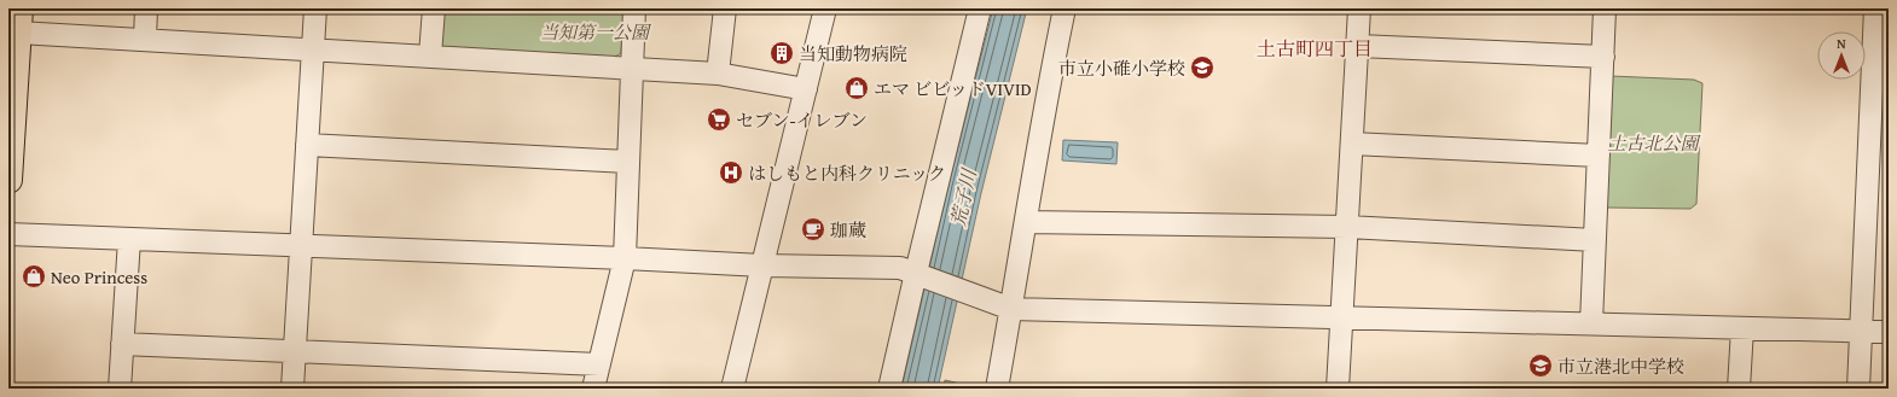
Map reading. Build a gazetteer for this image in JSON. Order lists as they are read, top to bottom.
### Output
{
  "districts": ["土古町四丁目"],
  "water": ["荒子川"],
  "parks": ["当知第一公園", "土古北公園"],
  "places": {
    "building": ["当知動物病院"],
    "school or university": ["市立小碓小学校", "市立港北中学校"],
    "shop": ["エマ ビビッドVIVID", "Neo Princess"],
    "supermarket": ["セブン-イレブン"],
    "hospital": ["はしもと内科クリニック"],
    "cafe": ["珈蔵"]
  },
  "north": "top"
}
